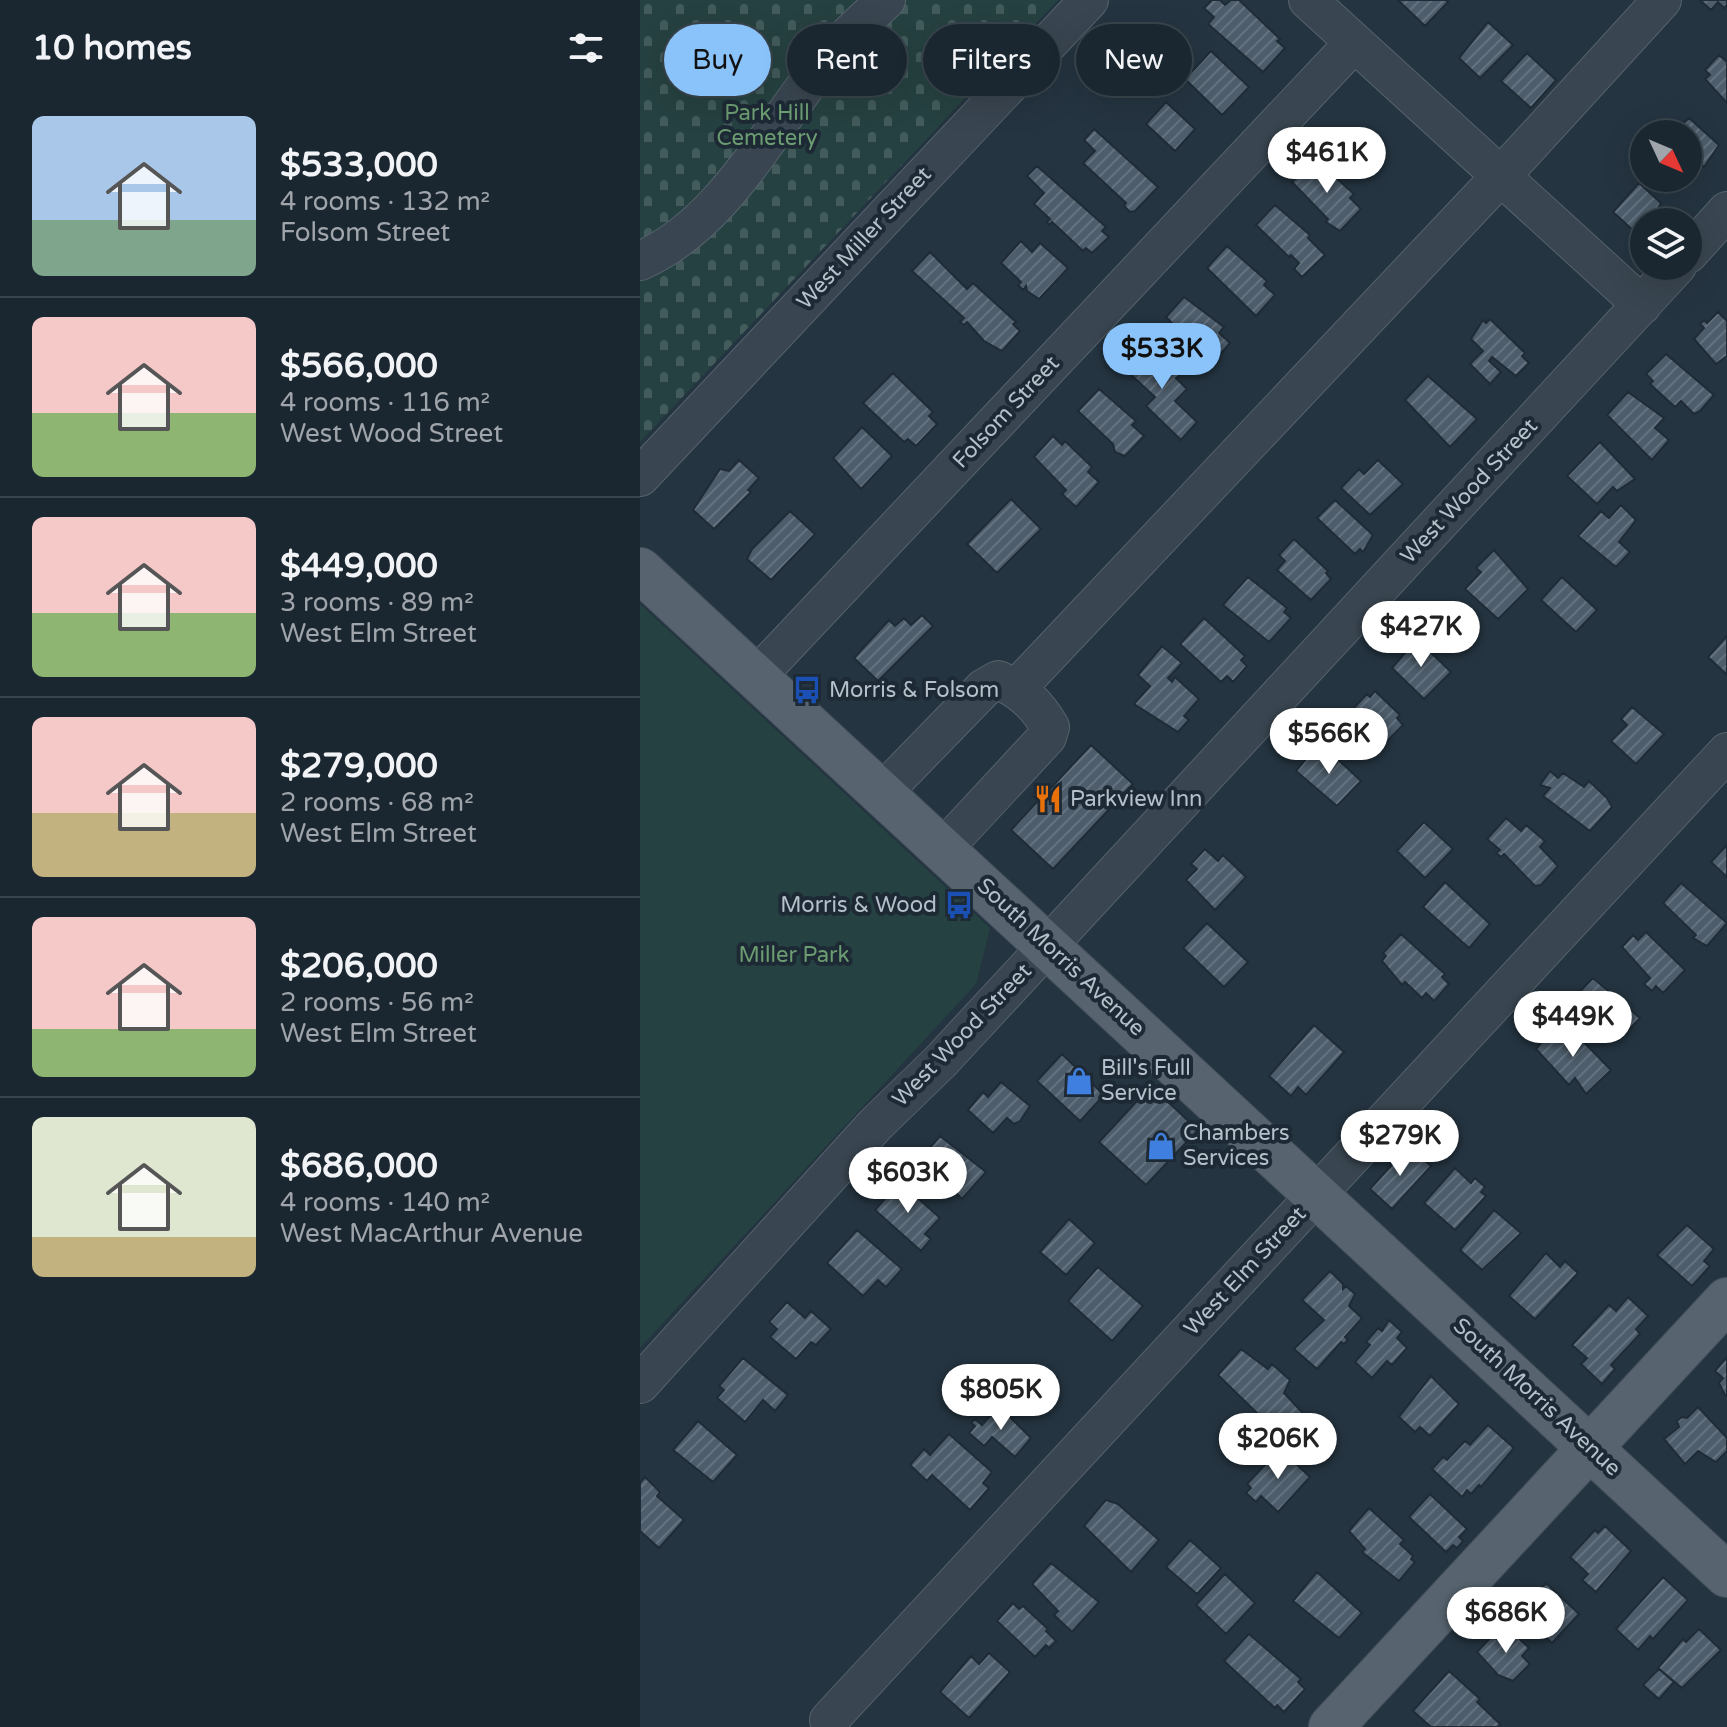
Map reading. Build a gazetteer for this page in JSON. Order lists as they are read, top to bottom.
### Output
{
  "streets": {
    "main road": ["South Morris Avenue"],
    "street": [
      "West Miller Street",
      "Folsom Street",
      "West Wood Street",
      "West Elm Street"
    ]
  },
  "crossings": [
    ["Folsom Street", "South Morris Avenue"],
    ["West Wood Street", "South Morris Avenue"],
    ["South Morris Avenue", "West Elm Street"]
  ],
  "parks": ["Park Hill Cemetery", "Miller Park"],
  "places": {
    "bus stop": ["Morris & Folsom", "Morris & Wood"],
    "restaurant": ["Parkview Inn"],
    "shop": ["Bill's Full Service", "Chambers Services"]
  },
  "north": "bottom right",
  "page": {
    "heading": "10 homes",
    "chip": [
      "Buy",
      "Rent",
      "Filters",
      "New"
    ],
    "list": [
      {
        "name": "$533,000",
        "note": "4 rooms · 132 m² · Folsom Street"
      },
      {
        "name": "$566,000",
        "note": "4 rooms · 116 m² · West Wood Street"
      },
      {
        "name": "$449,000",
        "note": "3 rooms · 89 m² · West Elm Street"
      },
      {
        "name": "$279,000",
        "note": "2 rooms · 68 m² · West Elm Street"
      },
      {
        "name": "$206,000",
        "note": "2 rooms · 56 m² · West Elm Street"
      },
      {
        "name": "$686,000",
        "note": "4 rooms · 140 m² · West MacArthur Avenue"
      }
    ],
    "price": [
      "$461K",
      "$533K",
      "$427K",
      "$566K",
      "$449K",
      "$279K",
      "$603K",
      "$805K",
      "$206K",
      "$686K"
    ]
  }
}
